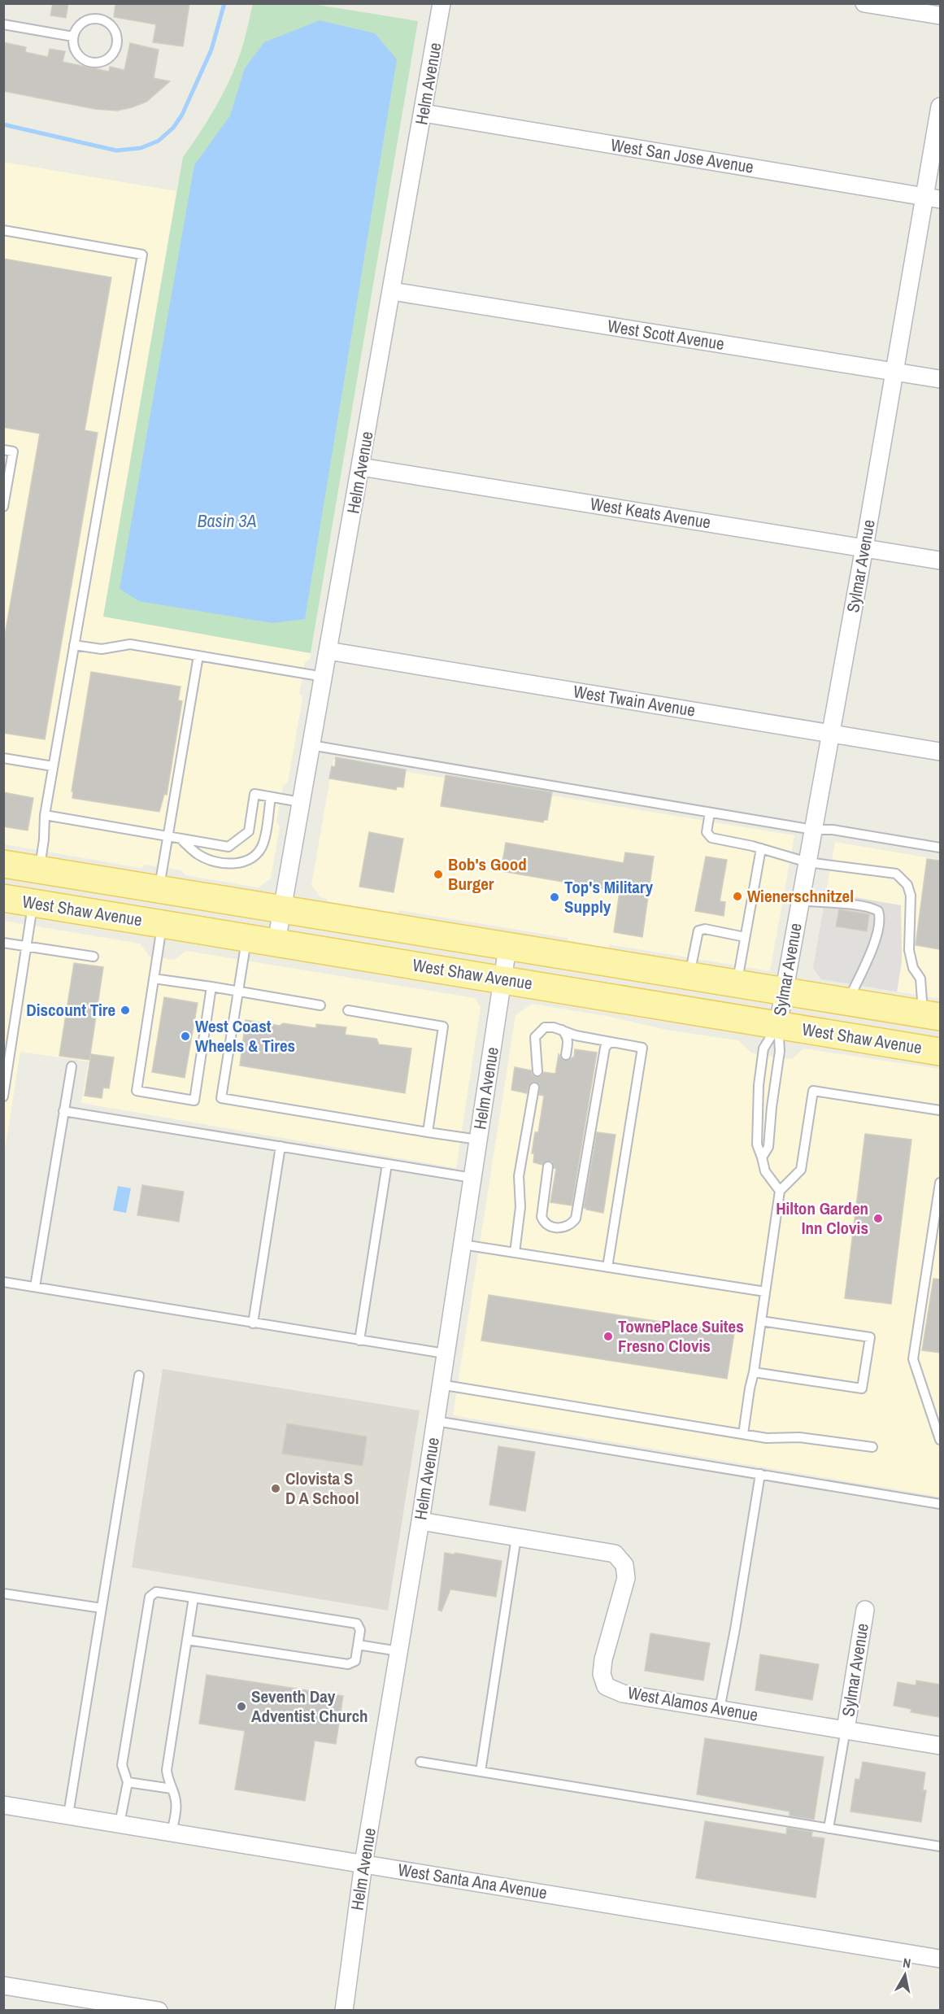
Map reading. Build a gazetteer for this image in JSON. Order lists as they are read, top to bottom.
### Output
{
  "streets": {
    "main road": ["West Shaw Avenue"],
    "street": [
      "Helm Avenue",
      "West San Jose Avenue",
      "West Scott Avenue",
      "West Keats Avenue",
      "Sylmar Avenue",
      "West Twain Avenue",
      "West Alamos Avenue",
      "West Santa Ana Avenue"
    ]
  },
  "crossings": [
    ["Helm Avenue", "West San Jose Avenue"],
    ["Helm Avenue", "West Scott Avenue"],
    ["Helm Avenue", "West Keats Avenue"],
    ["Helm Avenue", "West Twain Avenue"],
    ["Helm Avenue", "West Shaw Avenue"],
    ["Helm Avenue", "West Alamos Avenue"],
    ["Helm Avenue", "West Santa Ana Avenue"],
    ["West San Jose Avenue", "Sylmar Avenue"],
    ["West Scott Avenue", "Sylmar Avenue"],
    ["West Keats Avenue", "Sylmar Avenue"],
    ["Sylmar Avenue", "West Twain Avenue"],
    ["Sylmar Avenue", "West Shaw Avenue"],
    ["Sylmar Avenue", "West Alamos Avenue"]
  ],
  "water": ["Basin 3A"],
  "places": [
    "Bob's Good Burger",
    "Wienerschnitzel",
    "Top's Military Supply",
    "Discount Tire",
    "West Coast Wheels & Tires",
    "Hilton Garden Inn Clovis",
    "TownePlace Suites Fresno Clovis",
    "Clovista S D A School",
    "Seventh Day Adventist Church"
  ],
  "north": "top"
}
